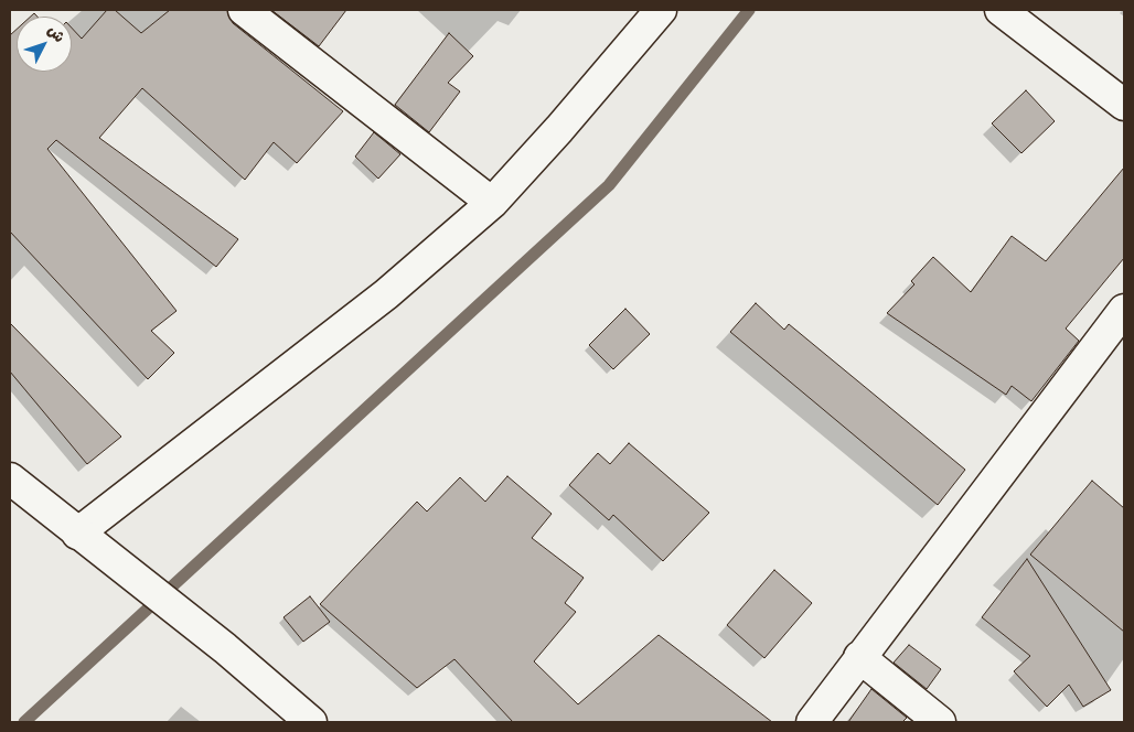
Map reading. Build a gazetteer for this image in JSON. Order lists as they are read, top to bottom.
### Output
{
  "north": "top right"
}
